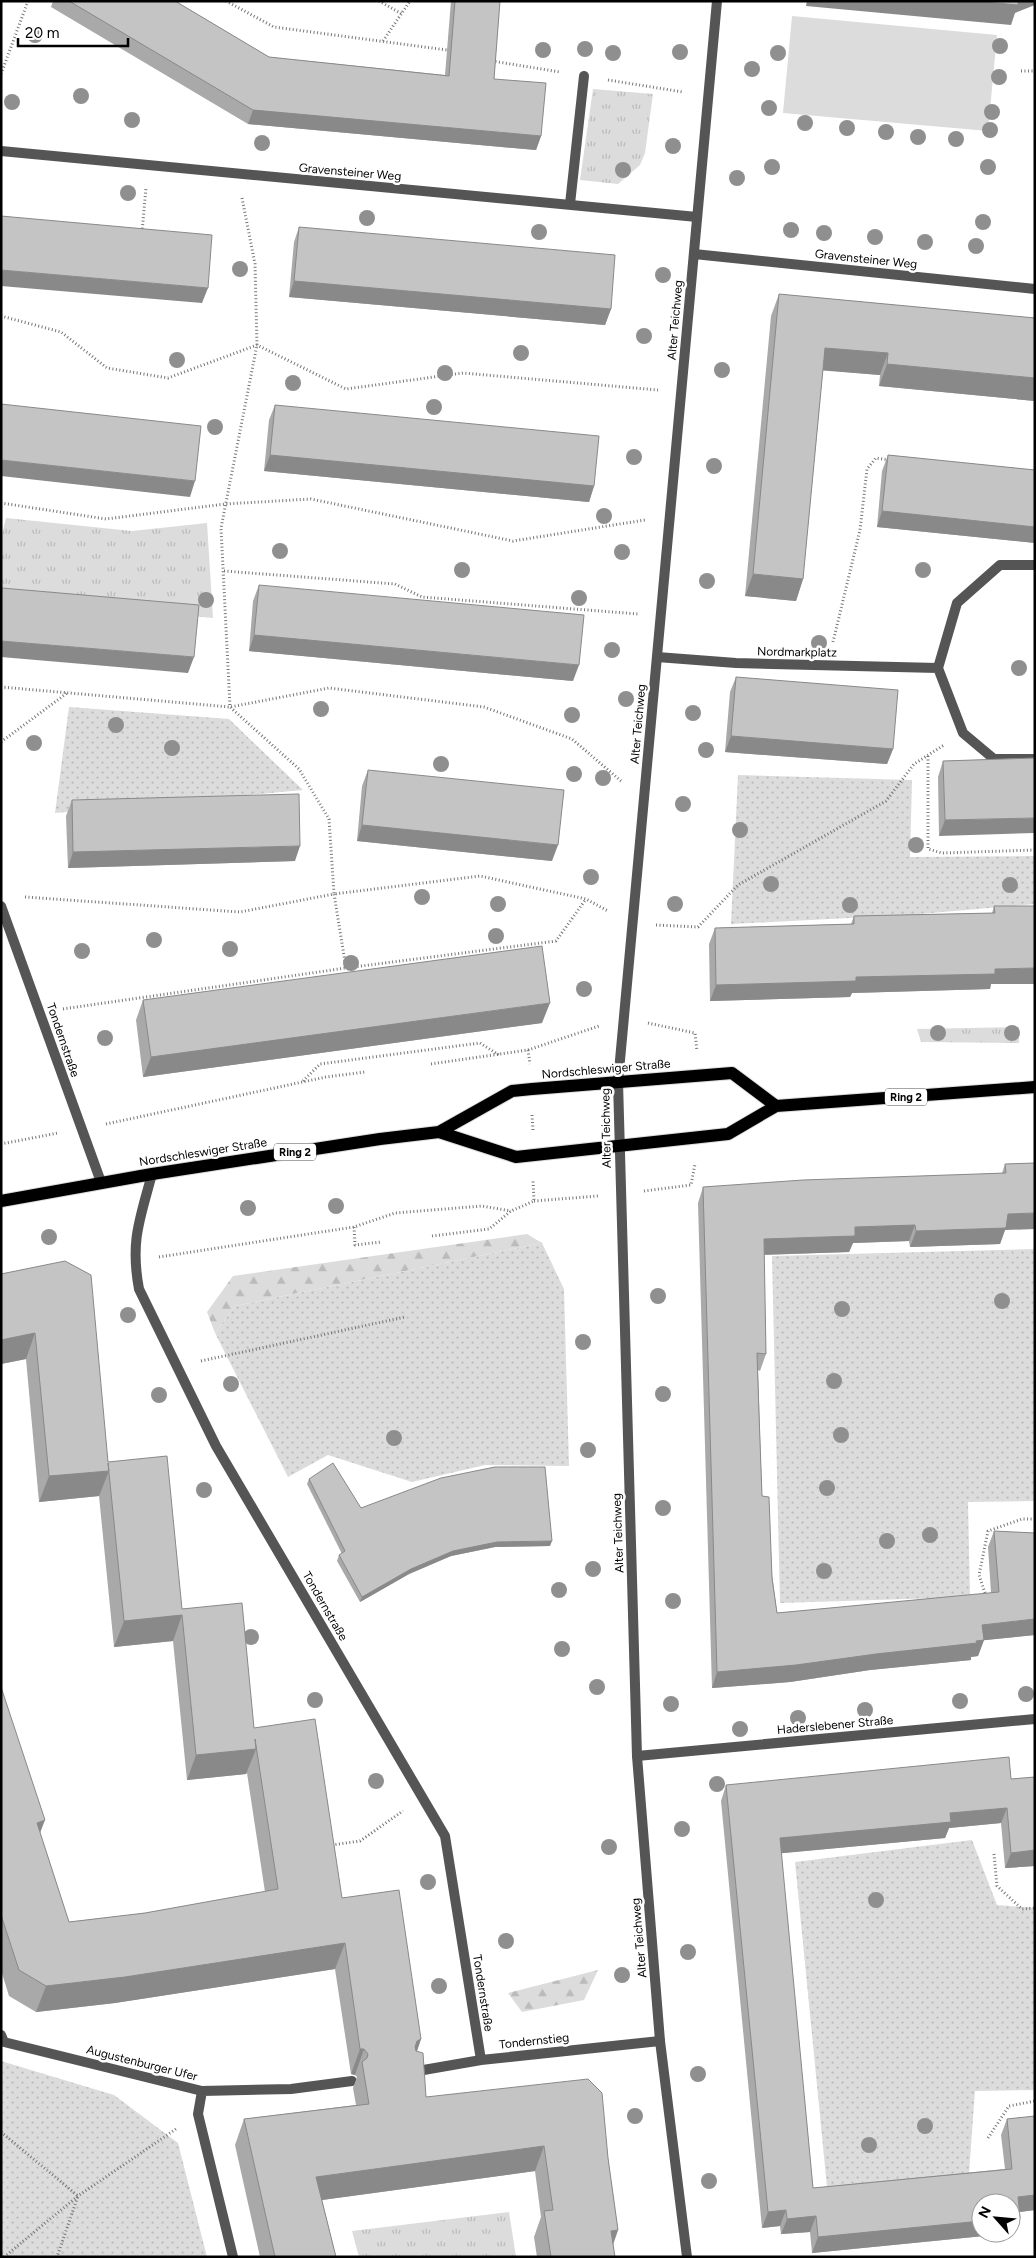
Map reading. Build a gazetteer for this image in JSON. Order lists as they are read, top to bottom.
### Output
{
  "streets": {
    "main road": ["Nordschleswiger Straße", "Ring 2"],
    "street": [
      "Gravensteiner Weg",
      "Alter Teichweg",
      "Nordmarkplatz",
      "Tondernstraße",
      "Haderslebener Straße",
      "Tondernstieg",
      "Augustenburger Ufer"
    ]
  },
  "crossings": [
    ["Gravensteiner Weg", "Alter Teichweg"],
    ["Alter Teichweg", "Nordmarkplatz"],
    ["Alter Teichweg", "Nordschleswiger Straße"],
    ["Alter Teichweg", "Haderslebener Straße"],
    ["Alter Teichweg", "Tondernstieg"],
    ["Tondernstraße", "Nordschleswiger Straße"],
    ["Tondernstraße", "Tondernstieg"]
  ],
  "scale_bar": "20 m",
  "north": "top left"
}
